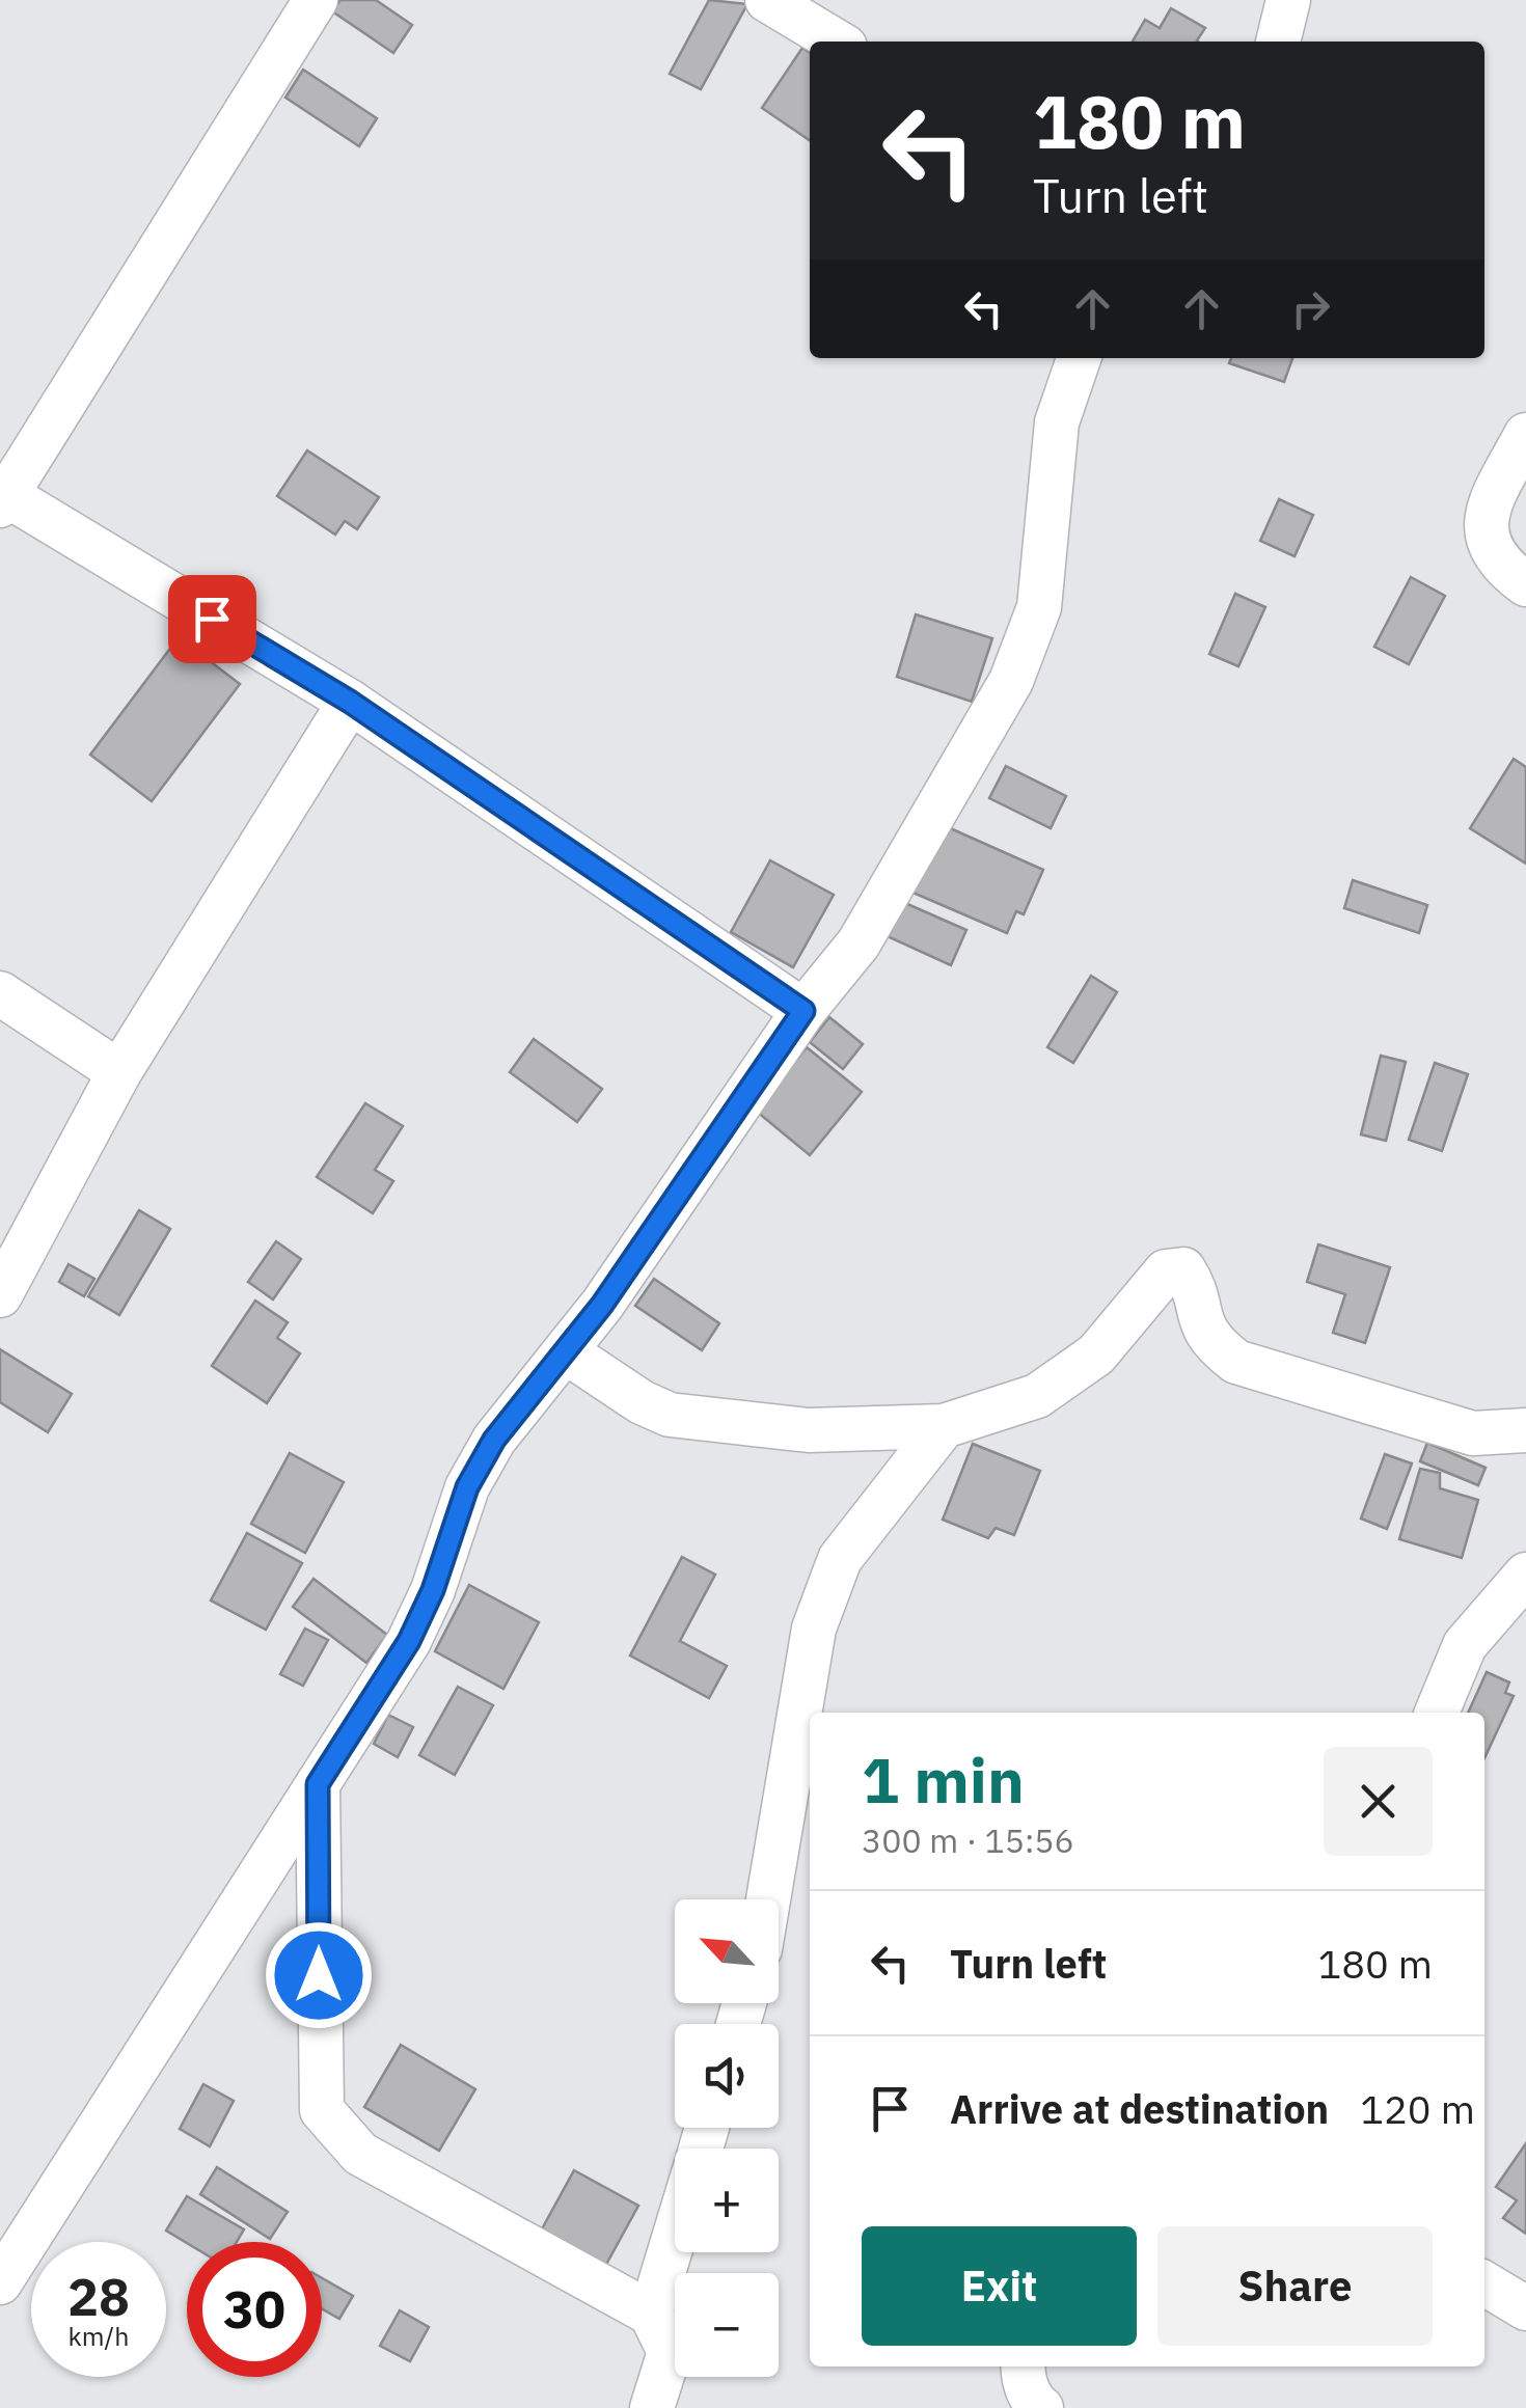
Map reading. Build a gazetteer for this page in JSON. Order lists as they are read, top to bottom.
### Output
{
  "north": "top left",
  "page": {
    "turn": ["180 m", "Turn left"],
    "heading": ["1 min", "300 m · 15:56"],
    "list": [
      {
        "name": "Turn left",
        "value": "180 m"
      },
      {
        "name": "Arrive at destination",
        "value": "120 m"
      }
    ],
    "map_buttons": ["+", "−"],
    "buttons": ["Exit", "Share"],
    "speed": "28 km/h",
    "limit": "30"
  }
}
